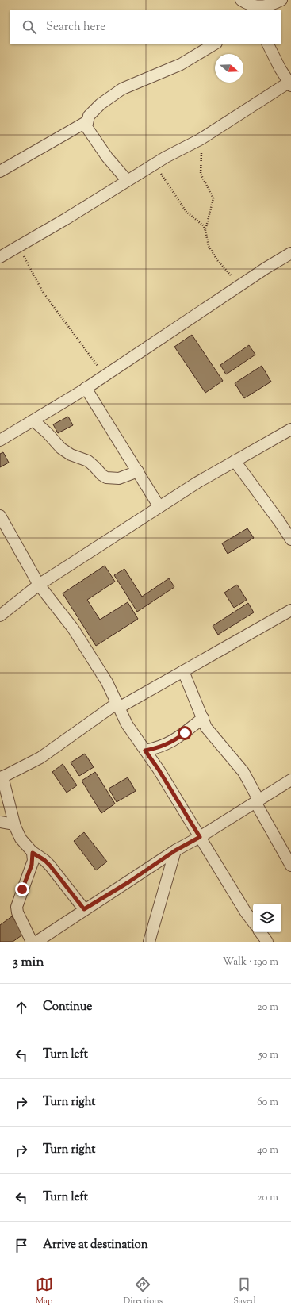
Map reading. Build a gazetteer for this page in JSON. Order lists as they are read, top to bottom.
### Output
{
  "north": "right",
  "page": {
    "search": "Search here",
    "heading": ["3 min", "Walk · 190 m"],
    "list": [
      ["Continue", "20 m"],
      ["Turn left", "50 m"],
      ["Turn right", "60 m"],
      ["Turn right", "40 m"],
      ["Turn left", "20 m"],
      "Arrive at destination"
    ],
    "nav": ["Map", "Directions", "Saved"]
  }
}
